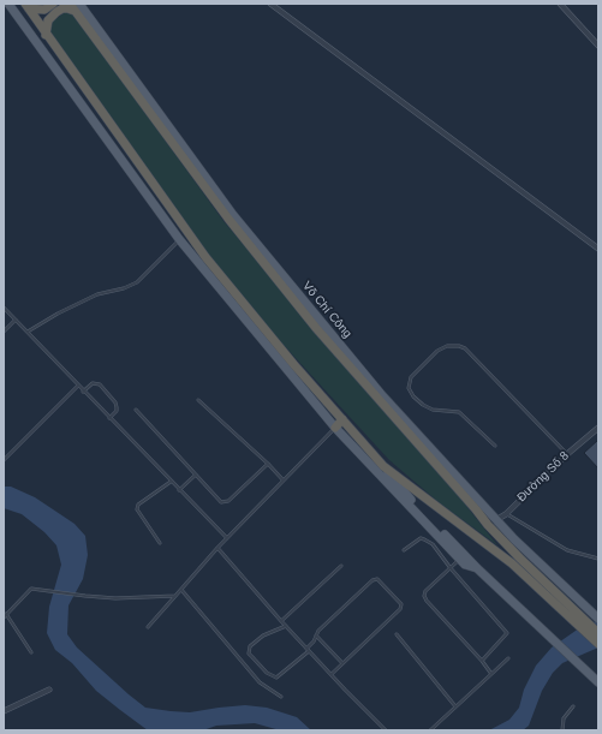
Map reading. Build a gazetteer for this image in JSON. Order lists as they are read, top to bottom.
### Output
{
  "streets": {
    "highway": ["Võ Chí Công"],
    "street": ["Đường Số 8"]
  },
  "crossings": [
    ["Võ Chí Công", "Đường Số 8"]
  ]
}
